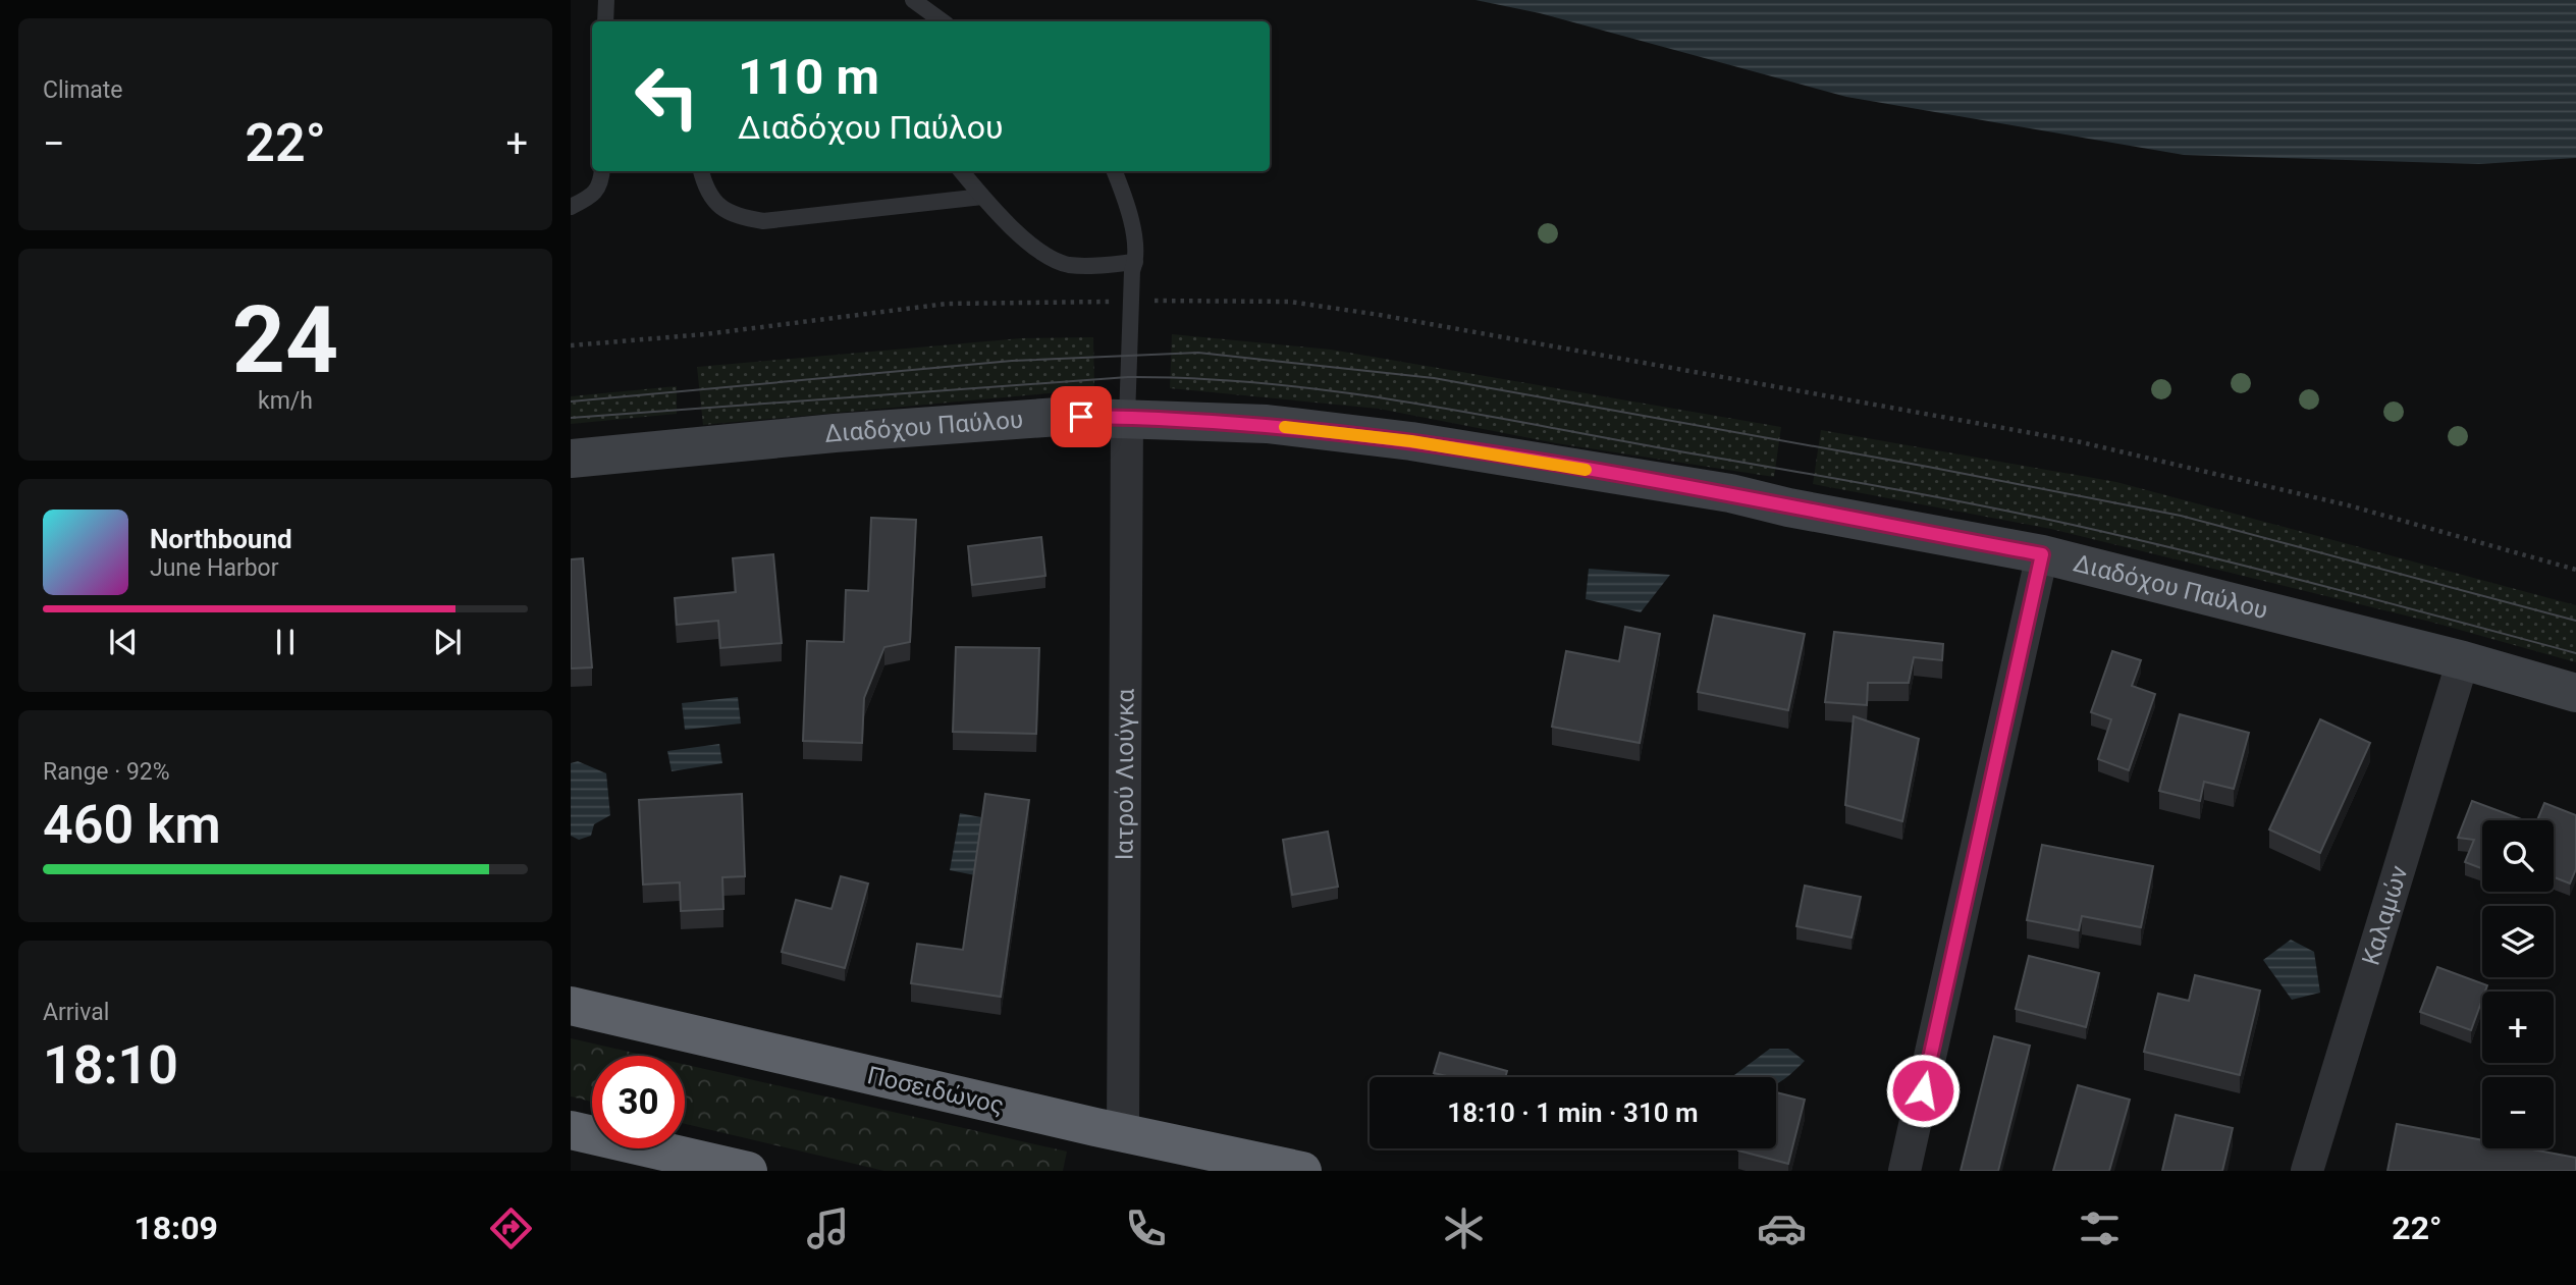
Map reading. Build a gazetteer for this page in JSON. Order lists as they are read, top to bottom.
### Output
{
  "streets": {
    "highway": ["Ποσειδώνος"],
    "street": ["Διαδόχου Παύλου", "Ιατρού Λιούγκα", "Καλαμών"]
  },
  "crossings": [
    ["Διαδόχου Παύλου", "Ιατρού Λιούγκα"],
    ["Διαδόχου Παύλου", "Καλαμών"],
    ["Ιατρού Λιούγκα", "Ποσειδώνος"]
  ],
  "page": {
    "tile": [
      "Climate",
      ["24", "km/h"],
      ["Range · 92%", "460 km"],
      ["Arrival", "18:10"]
    ],
    "turn": ["110 m", "Διαδόχου Παύλου"],
    "heat": ["−", "22°", "+"],
    "song": ["Northbound", "June Harbor"],
    "map_buttons": ["+", "−"],
    "limit": "30",
    "trip": "18:10 · 1 min · 310 m",
    "tabs": ["18:09", "22°"]
  }
}
